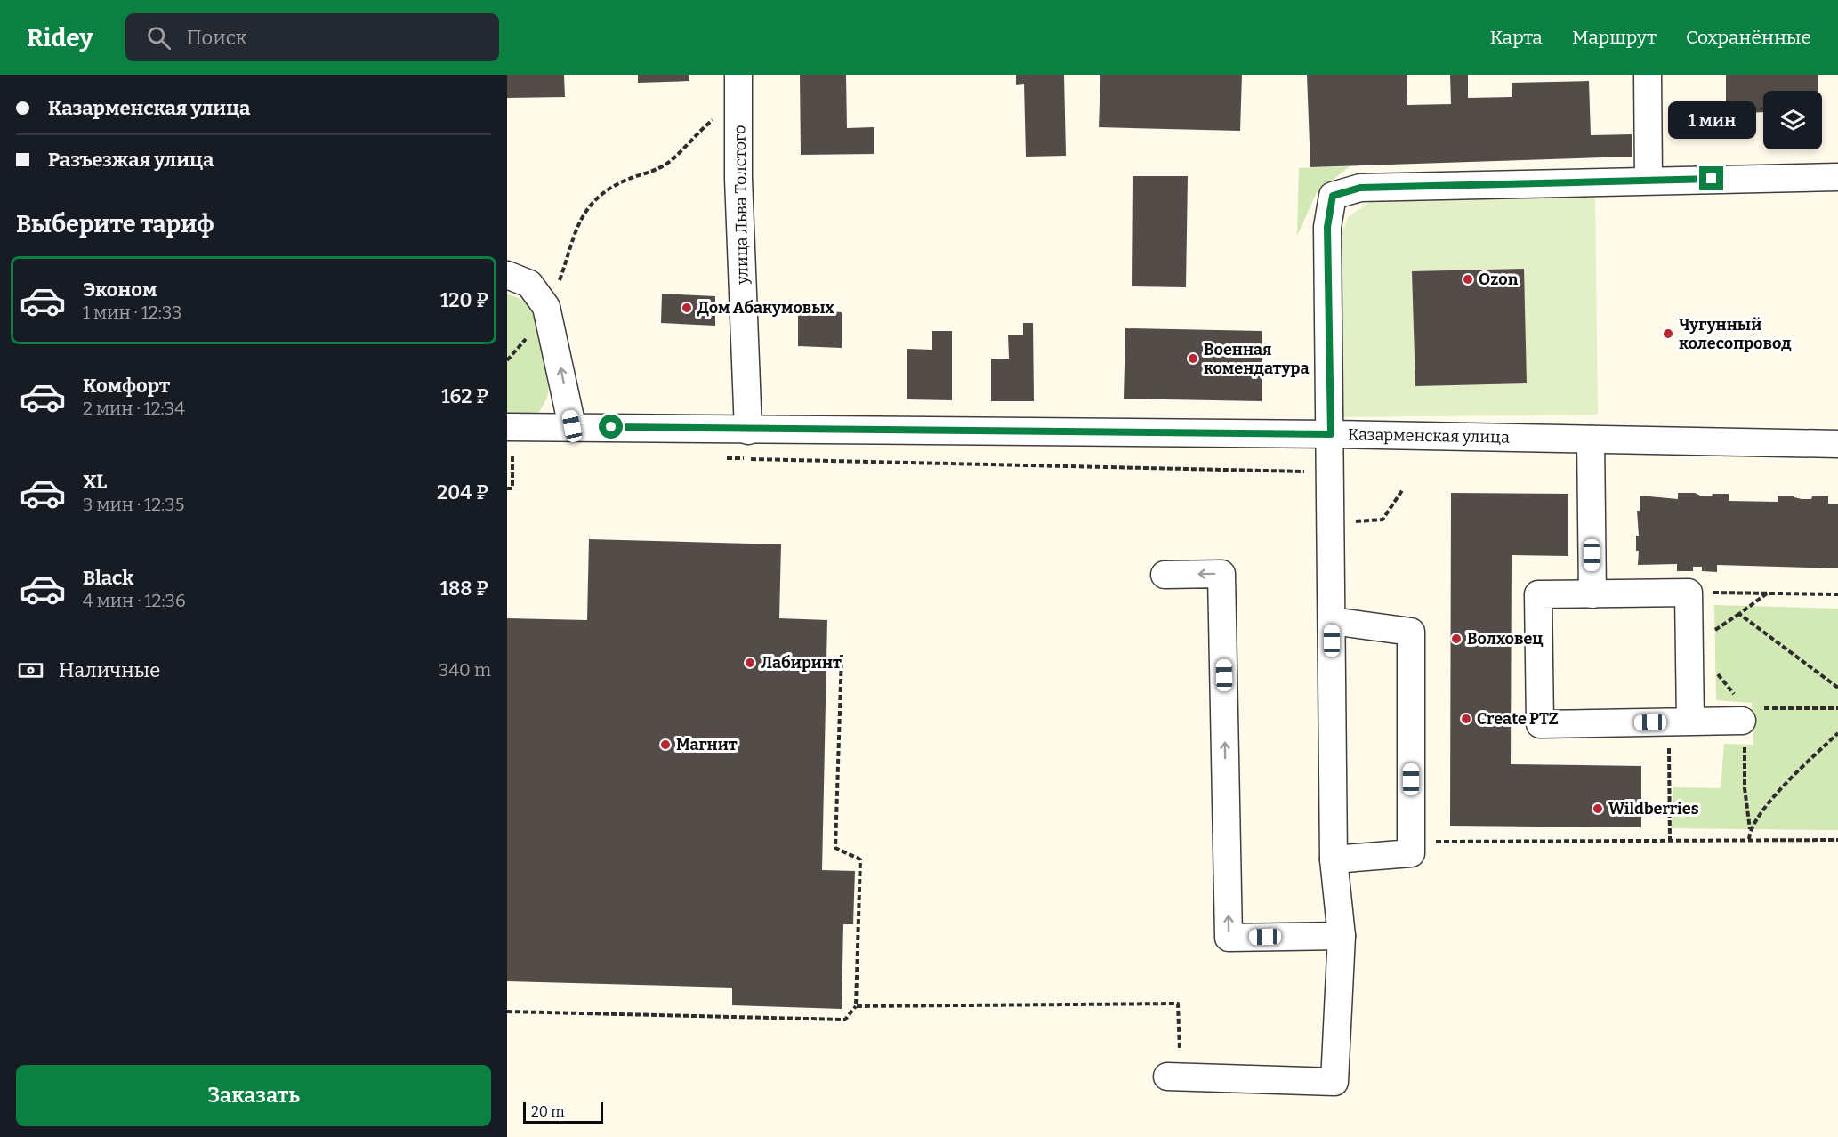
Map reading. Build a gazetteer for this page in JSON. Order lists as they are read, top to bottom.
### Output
{
  "streets": {
    "street": ["улица Льва Толстого", "Казарменская улица"]
  },
  "crossings": [
    ["улица Льва Толстого", "Казарменская улица"]
  ],
  "places": [
    "Ozon",
    "Дом Абакумовых",
    "Чугунный колесопровод",
    "Военная комендатура",
    "Волховец",
    "Лабиринт",
    "Create PTZ",
    "Магнит",
    "Wildberries"
  ],
  "scale_bar": "20 m",
  "page": {
    "header": "Ridey",
    "search": "Поиск",
    "nav": ["Карта", "Маршрут", "Сохранённые"],
    "banner": ["Казарменская улица", "Разъезжая улица"],
    "bubble": "1 мин",
    "heading": "Выберите тариф",
    "list": [
      {
        "name": "Эконом",
        "note": "1 мин · 12:33",
        "value": "120 ₽"
      },
      {
        "name": "Комфорт",
        "note": "2 мин · 12:34",
        "value": "162 ₽"
      },
      {
        "name": "XL",
        "note": "3 мин · 12:35",
        "value": "204 ₽"
      },
      {
        "name": "Black",
        "note": "4 мин · 12:36",
        "value": "188 ₽"
      }
    ],
    "pay": ["Наличные", "340 m"],
    "buttons": "Заказать",
    "scale": "20 m"
  }
}
